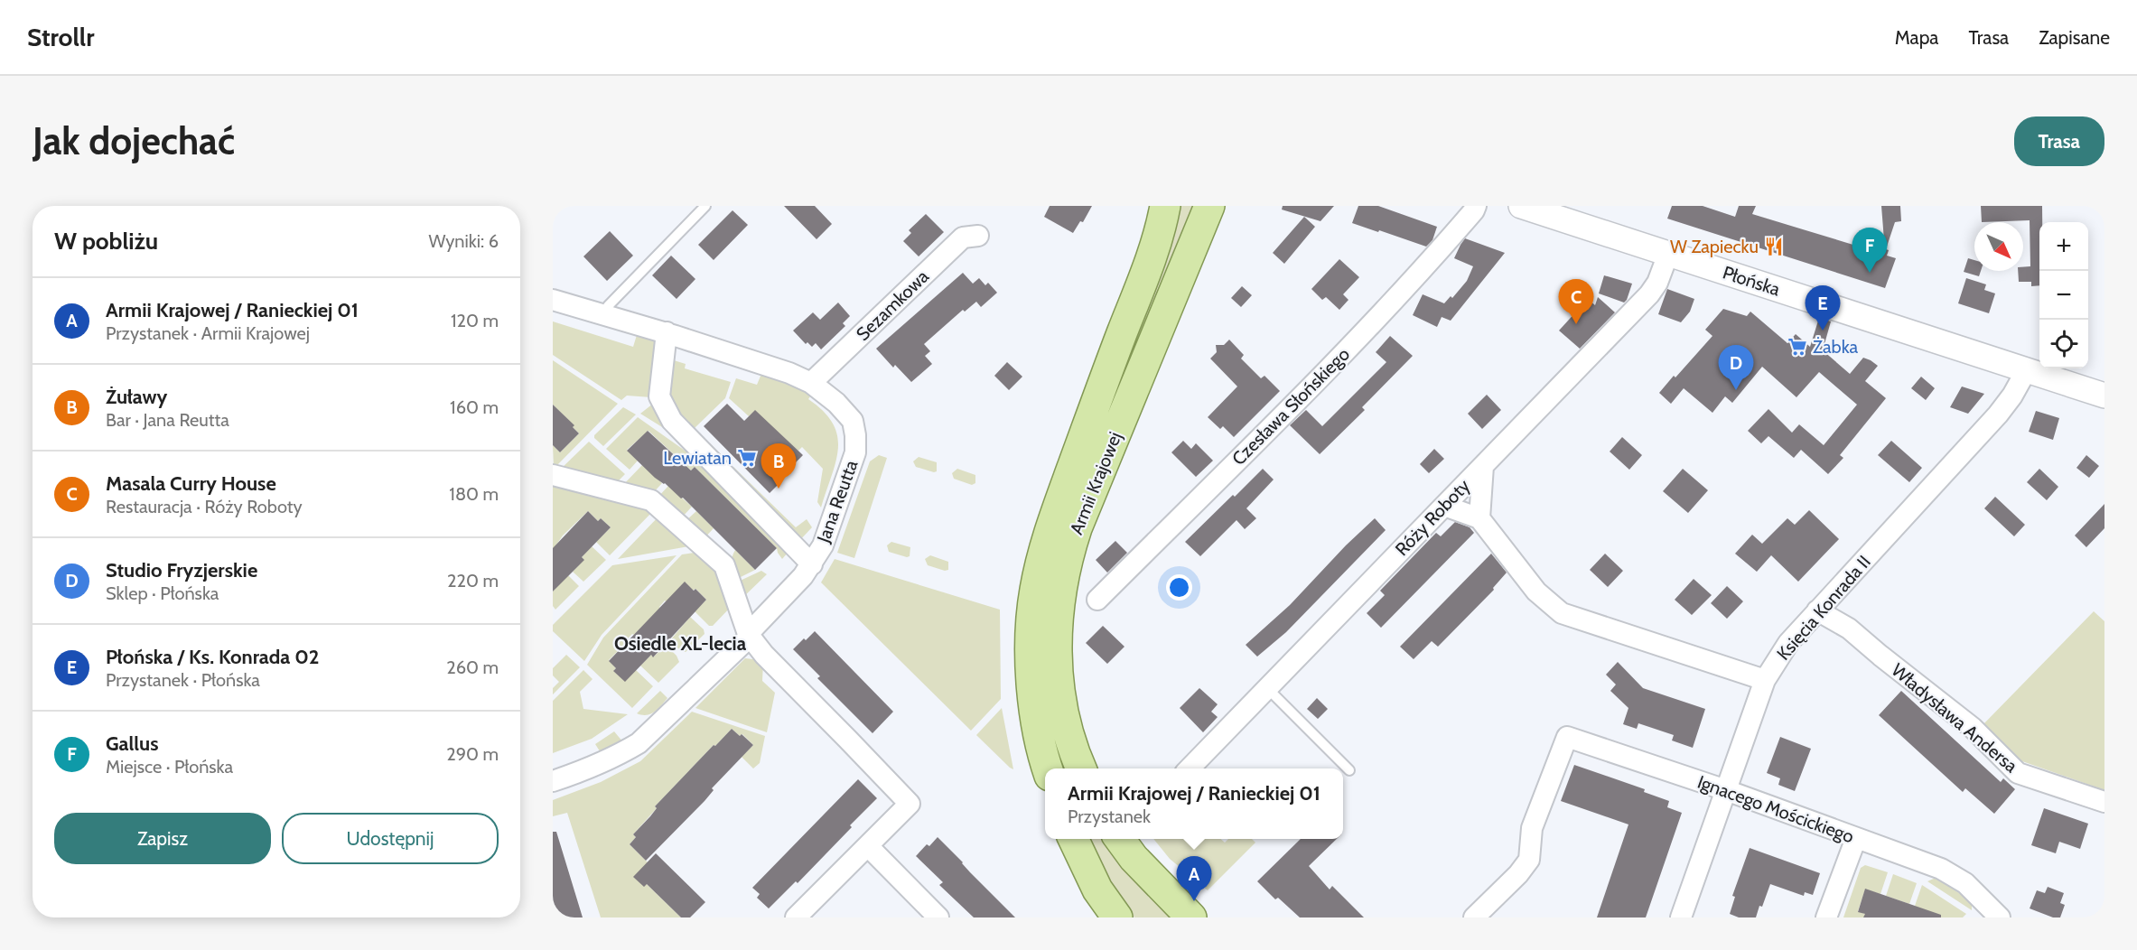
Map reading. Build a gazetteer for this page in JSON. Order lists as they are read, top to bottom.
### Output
{
  "streets": {
    "main road": ["Armii Krajowej"],
    "street": [
      "Płońska",
      "Sezamkowa",
      "Czesława Słońskiego",
      "Jana Reutta",
      "Róży Roboty",
      "Księcia Konrada II",
      "Władysława Andersa",
      "Ignacego Mościckiego"
    ]
  },
  "crossings": [
    ["Płońska", "Róży Roboty"],
    ["Płońska", "Księcia Konrada II"],
    ["Sezamkowa", "Jana Reutta"],
    ["Księcia Konrada II", "Władysława Andersa"],
    ["Księcia Konrada II", "Ignacego Mościckiego"]
  ],
  "districts": ["Osiedle XL-lecia"],
  "places": {
    "restaurant": ["W Zapiecku"],
    "supermarket": ["Żabka", "Lewiatan"]
  },
  "north": "bottom right",
  "page": {
    "header": "Strollr",
    "nav": ["Mapa", "Trasa", "Zapisane"],
    "buttons": [
      "Trasa",
      ["Zapisz", "Udostępnij"]
    ],
    "title": "Jak dojechać",
    "heading": ["W pobliżu", "Wyniki: 6"],
    "map_buttons": ["+", "−"],
    "pins": [
      "F",
      "C",
      "E",
      "D",
      "B",
      "A"
    ],
    "list": [
      {
        "mark": "A",
        "name": "Armii Krajowej / Ranieckiej 01",
        "note": "Przystanek · Armii Krajowej",
        "value": "120 m"
      },
      {
        "mark": "B",
        "name": "Żuławy",
        "note": "Bar · Jana Reutta",
        "value": "160 m"
      },
      {
        "mark": "C",
        "name": "Masala Curry House",
        "note": "Restauracja · Róży Roboty",
        "value": "180 m"
      },
      {
        "mark": "D",
        "name": "Studio Fryzjerskie",
        "note": "Sklep · Płońska",
        "value": "220 m"
      },
      {
        "mark": "E",
        "name": "Płońska / Ks. Konrada 02",
        "note": "Przystanek · Płońska",
        "value": "260 m"
      },
      {
        "mark": "F",
        "name": "Gallus",
        "note": "Miejsce · Płońska",
        "value": "290 m"
      }
    ],
    "popup": ["Armii Krajowej / Ranieckiej 01", "Przystanek"]
  }
}
